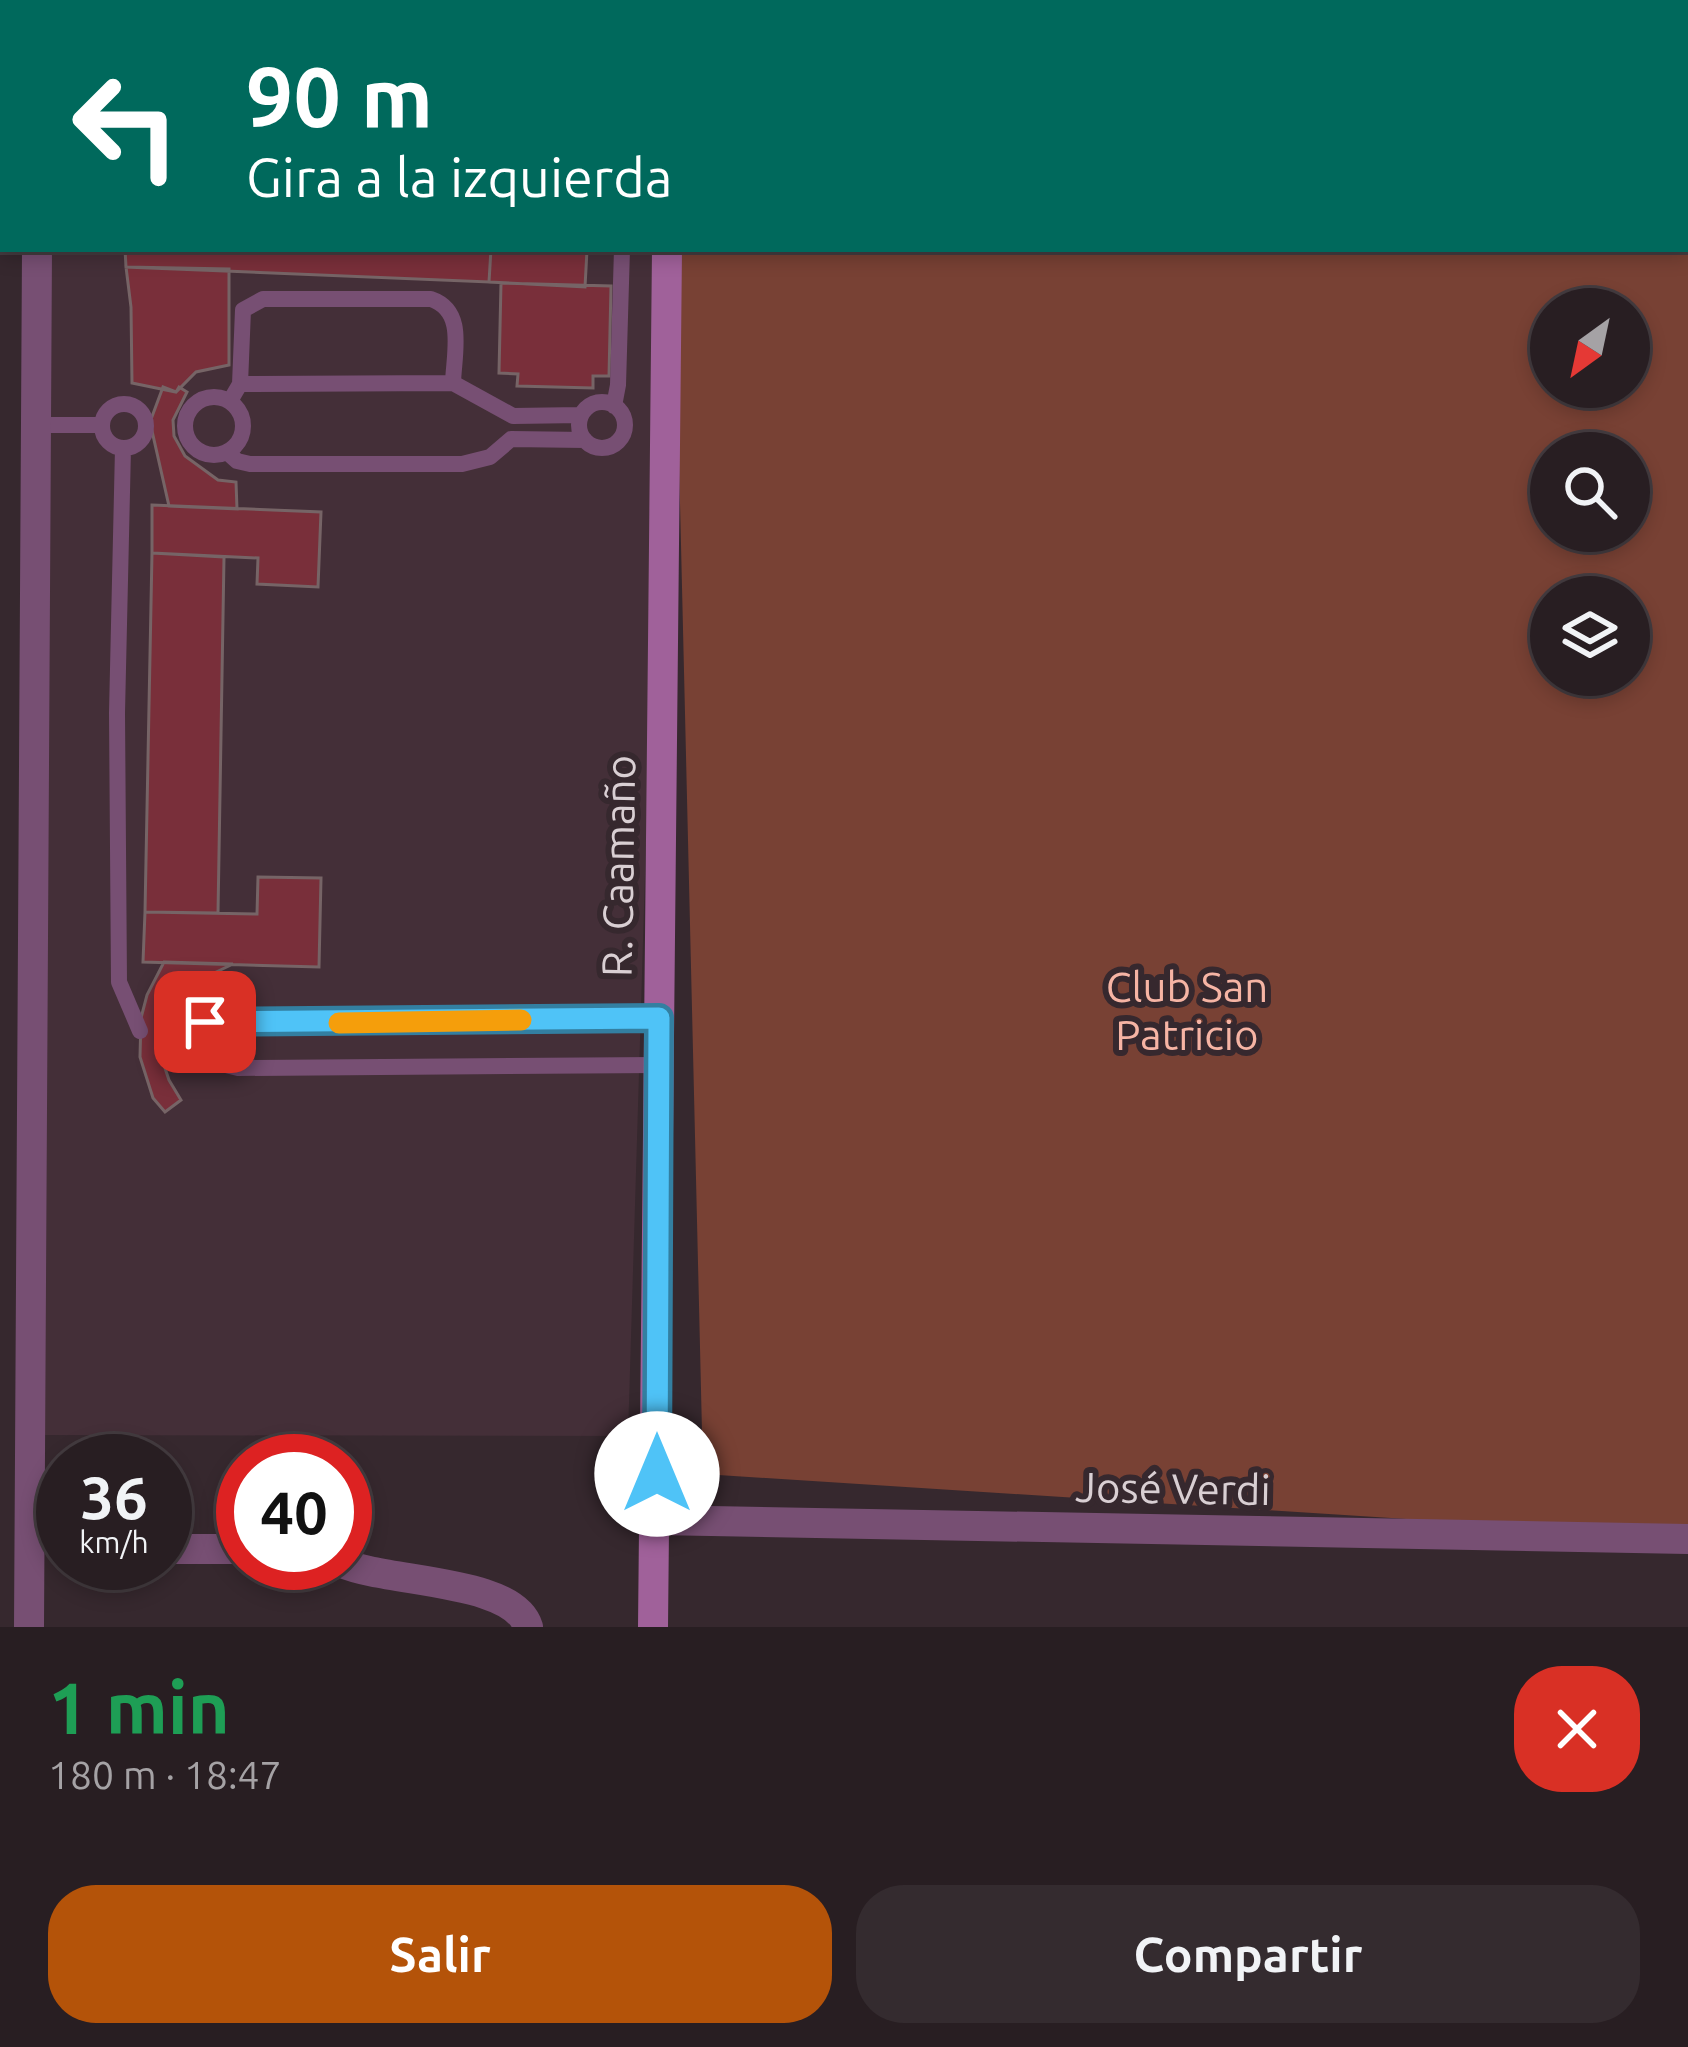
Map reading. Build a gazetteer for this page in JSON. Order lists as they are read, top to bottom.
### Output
{
  "streets": {
    "street": ["R. Caamaño", "José Verdi"]
  },
  "crossings": [
    ["R. Caamaño", "José Verdi"]
  ],
  "parks": ["Club San Patricio"],
  "north": "bottom left",
  "page": {
    "turn": ["90 m", "Gira a la izquierda"],
    "speed": "36 km/h",
    "limit": "40",
    "heading": ["1 min", "180 m · 18:47"],
    "buttons": ["Salir", "Compartir"]
  }
}
